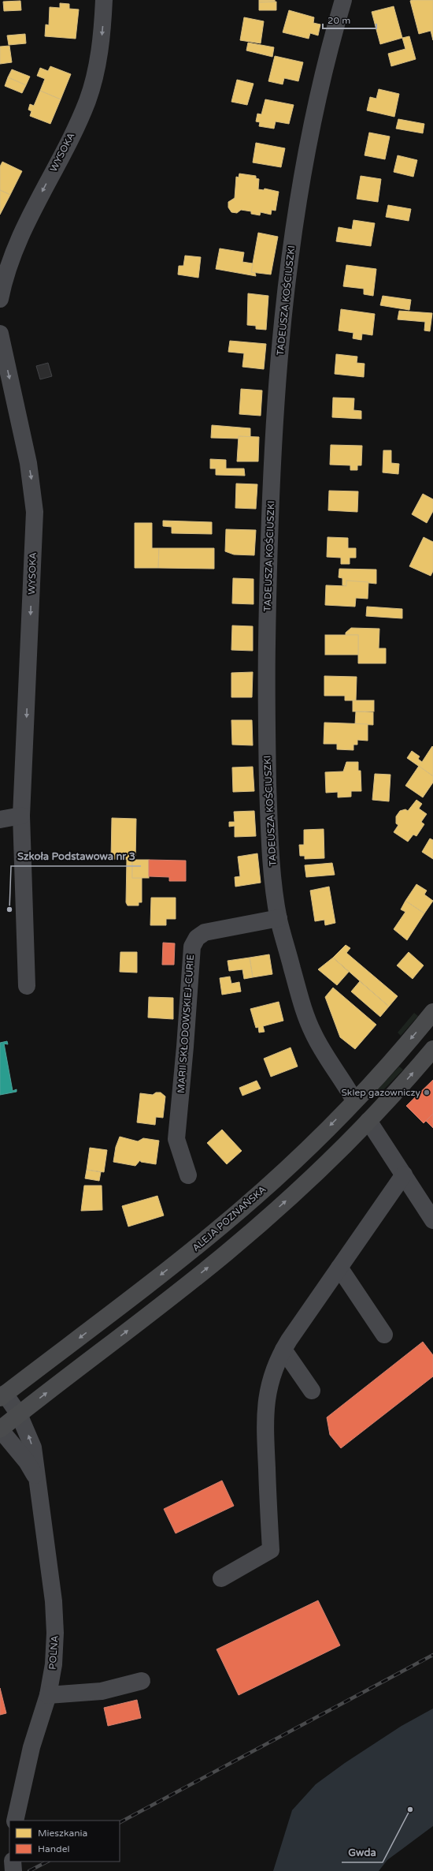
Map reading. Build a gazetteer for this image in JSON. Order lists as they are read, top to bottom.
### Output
{
  "streets": {
    "main road": ["ALEJA POZNAŃSKA"],
    "street": [
      "WYSOKA",
      "TADEUSZA KOŚCIUSZKI",
      "MARII SKŁODOWSKIEJ-CURIE",
      "POLNA"
    ]
  },
  "crossings": [
    ["TADEUSZA KOŚCIUSZKI", "MARII SKŁODOWSKIEJ-CURIE"],
    ["TADEUSZA KOŚCIUSZKI", "ALEJA POZNAŃSKA"],
    ["ALEJA POZNAŃSKA", "POLNA"]
  ],
  "one_way": ["WYSOKA"],
  "places": ["Szkoła Podstawowa nr 3", "Sklep gazowniczy", "Gwda"],
  "legend": ["Mieszkania", "Handel"],
  "scale_bar": "20 m"
}
